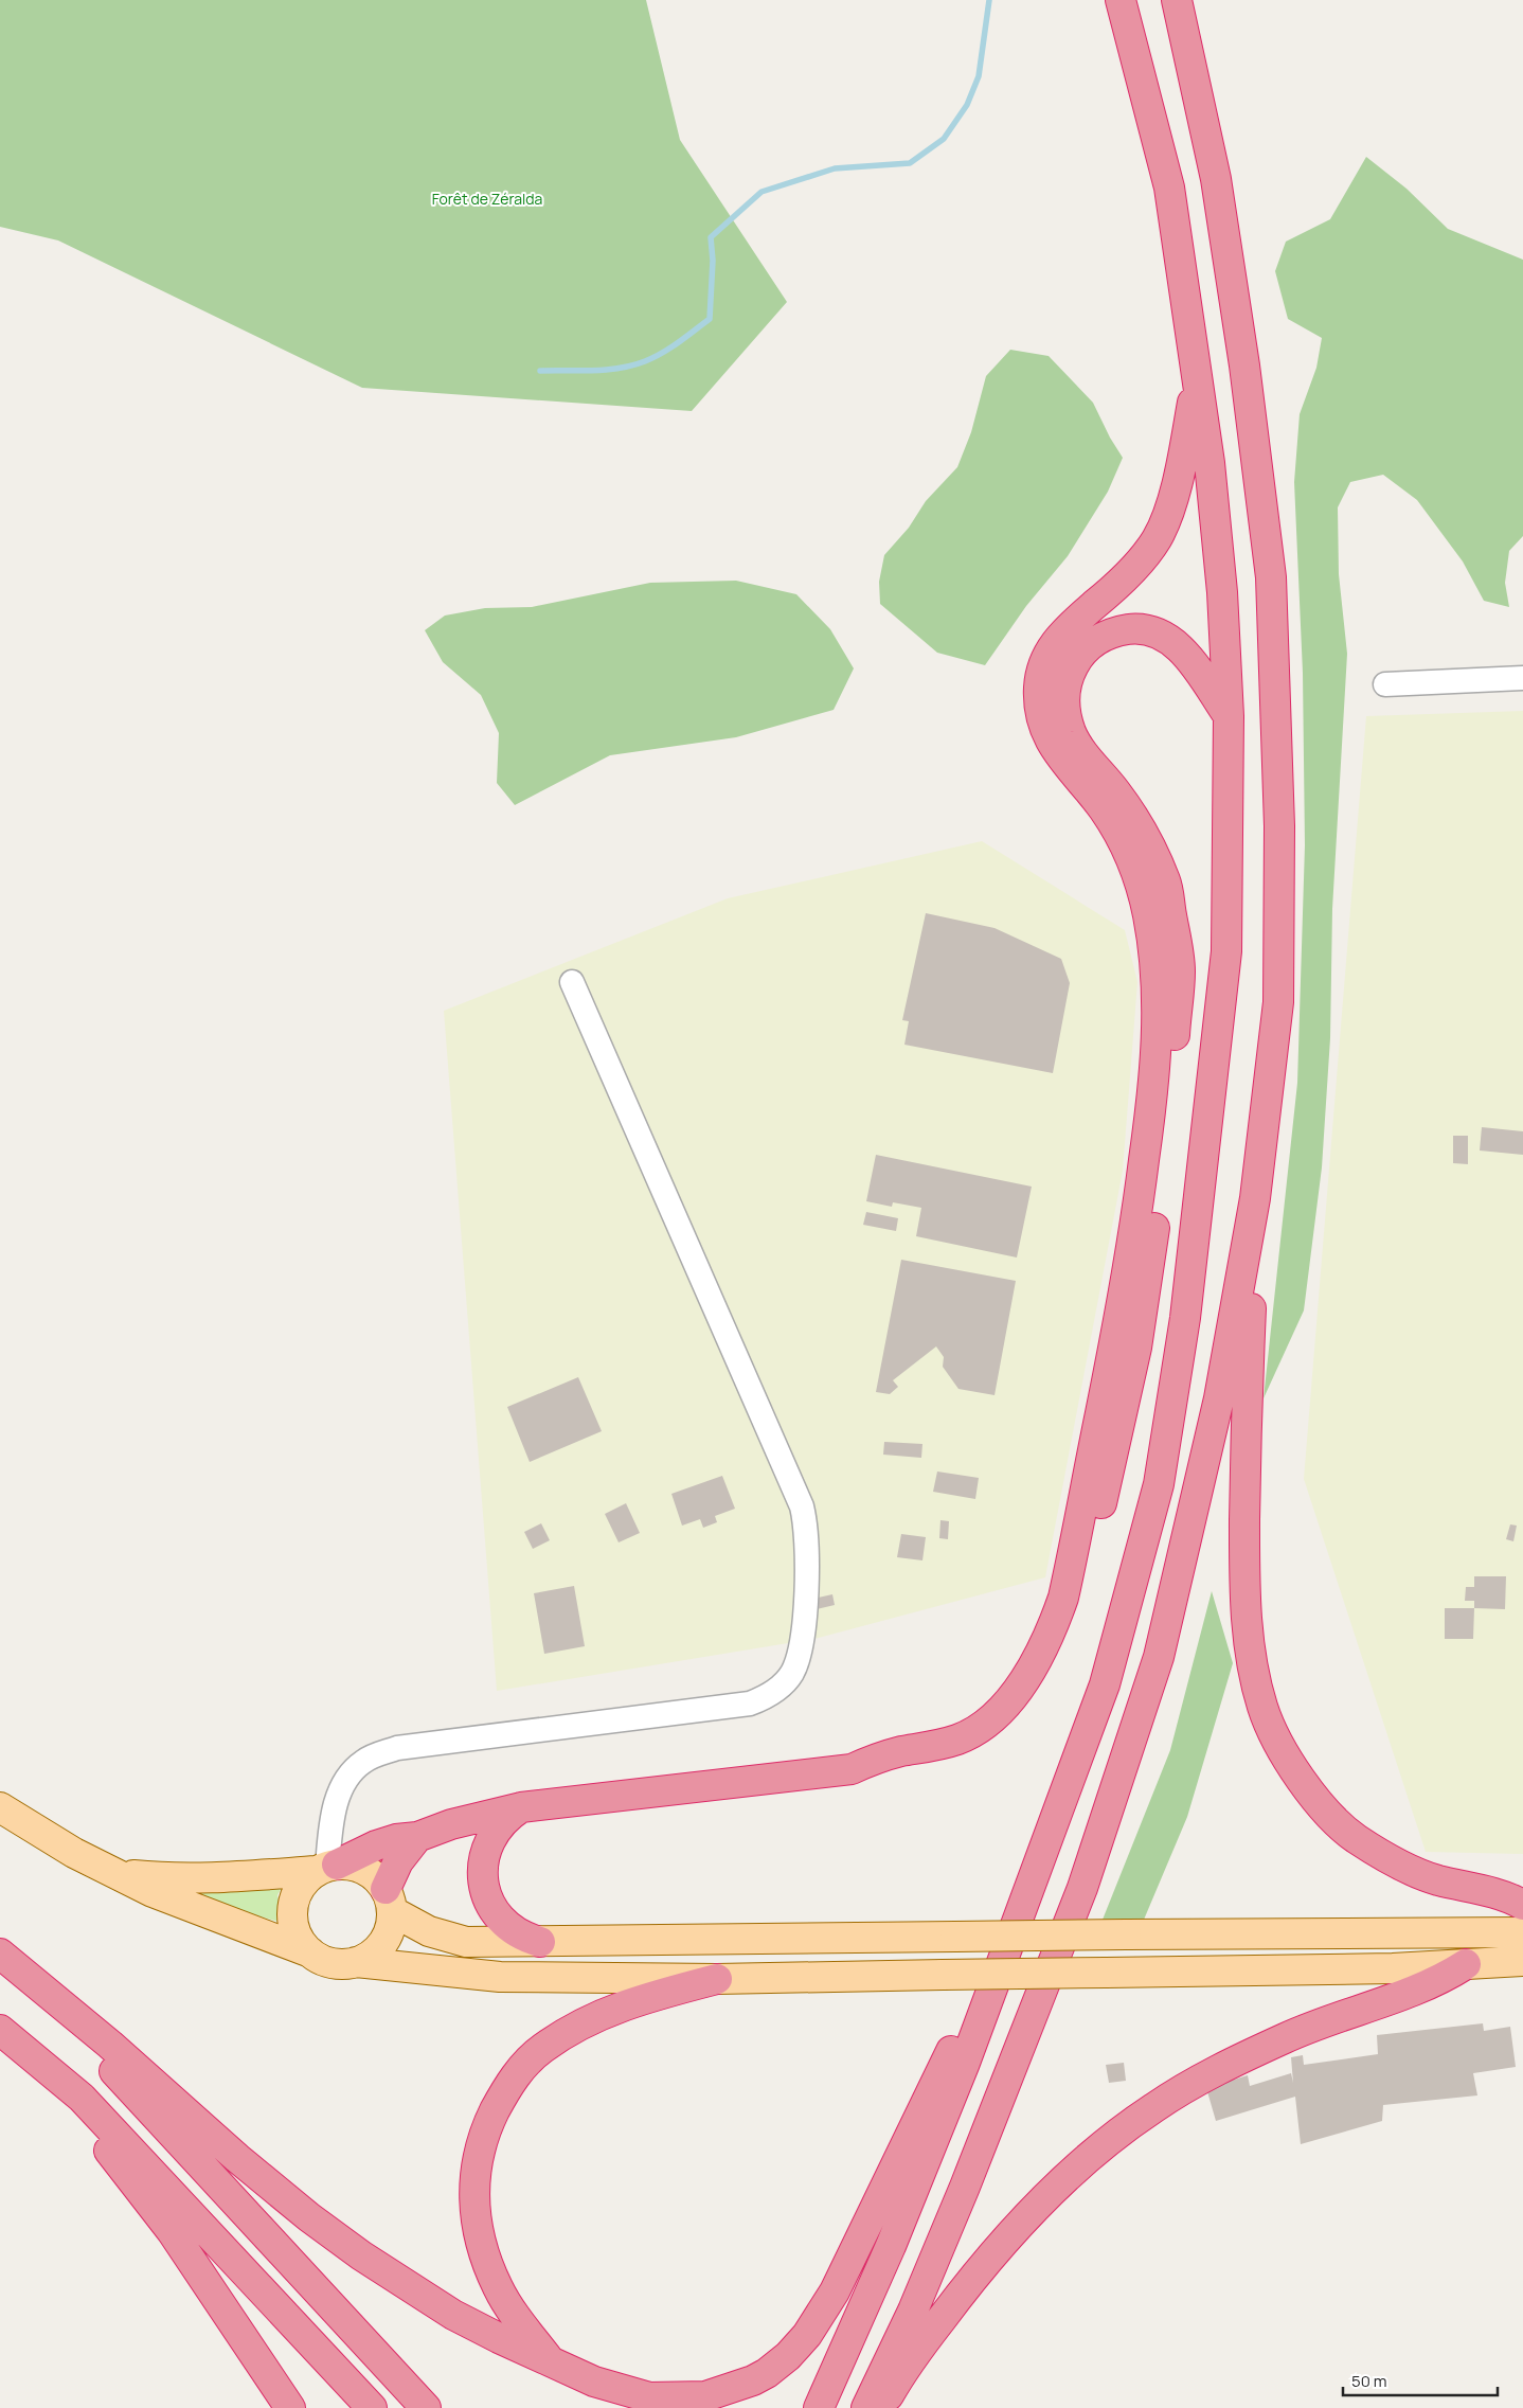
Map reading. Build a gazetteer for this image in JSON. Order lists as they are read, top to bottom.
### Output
{
  "parks": ["Forêt de Zéralda"],
  "scale_bar": "50 m"
}
